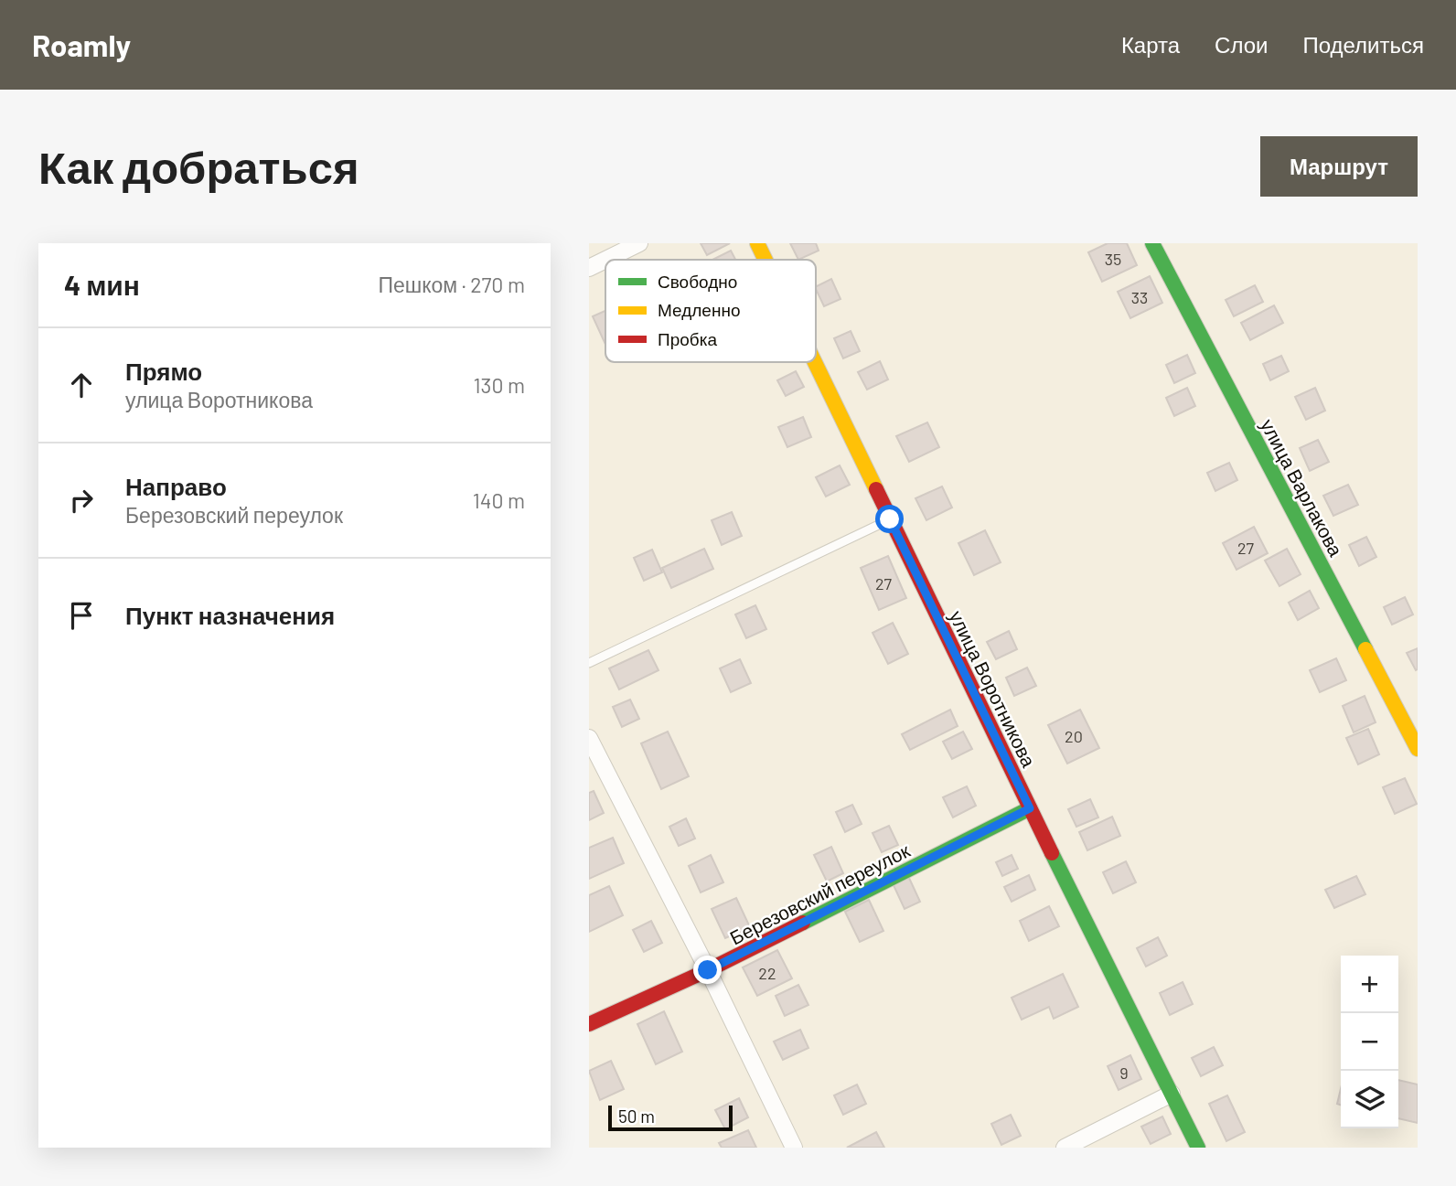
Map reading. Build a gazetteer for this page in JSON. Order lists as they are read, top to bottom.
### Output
{
  "streets": {
    "street": ["улица Варлакова", "улица Воротникова", "Березовский переулок"]
  },
  "crossings": [
    ["улица Воротникова", "Березовский переулок"]
  ],
  "house_numbers": [
    "35",
    "33",
    "27",
    "27",
    "20",
    "22",
    "9"
  ],
  "legend": ["Свободно", "Медленно", "Пробка"],
  "scale_bar": "50 m",
  "page": {
    "header": "Roamly",
    "nav": ["Карта", "Слои", "Поделиться"],
    "buttons": "Маршрут",
    "title": "Как добраться",
    "heading": ["4 мин", "Пешком · 270 m"],
    "list": [
      ["Прямо", "улица Воротникова", "130 m"],
      ["Направо", "Березовский переулок", "140 m"],
      "Пункт назначения"
    ],
    "map_buttons": ["+", "−"],
    "scale": "50 m"
  }
}
